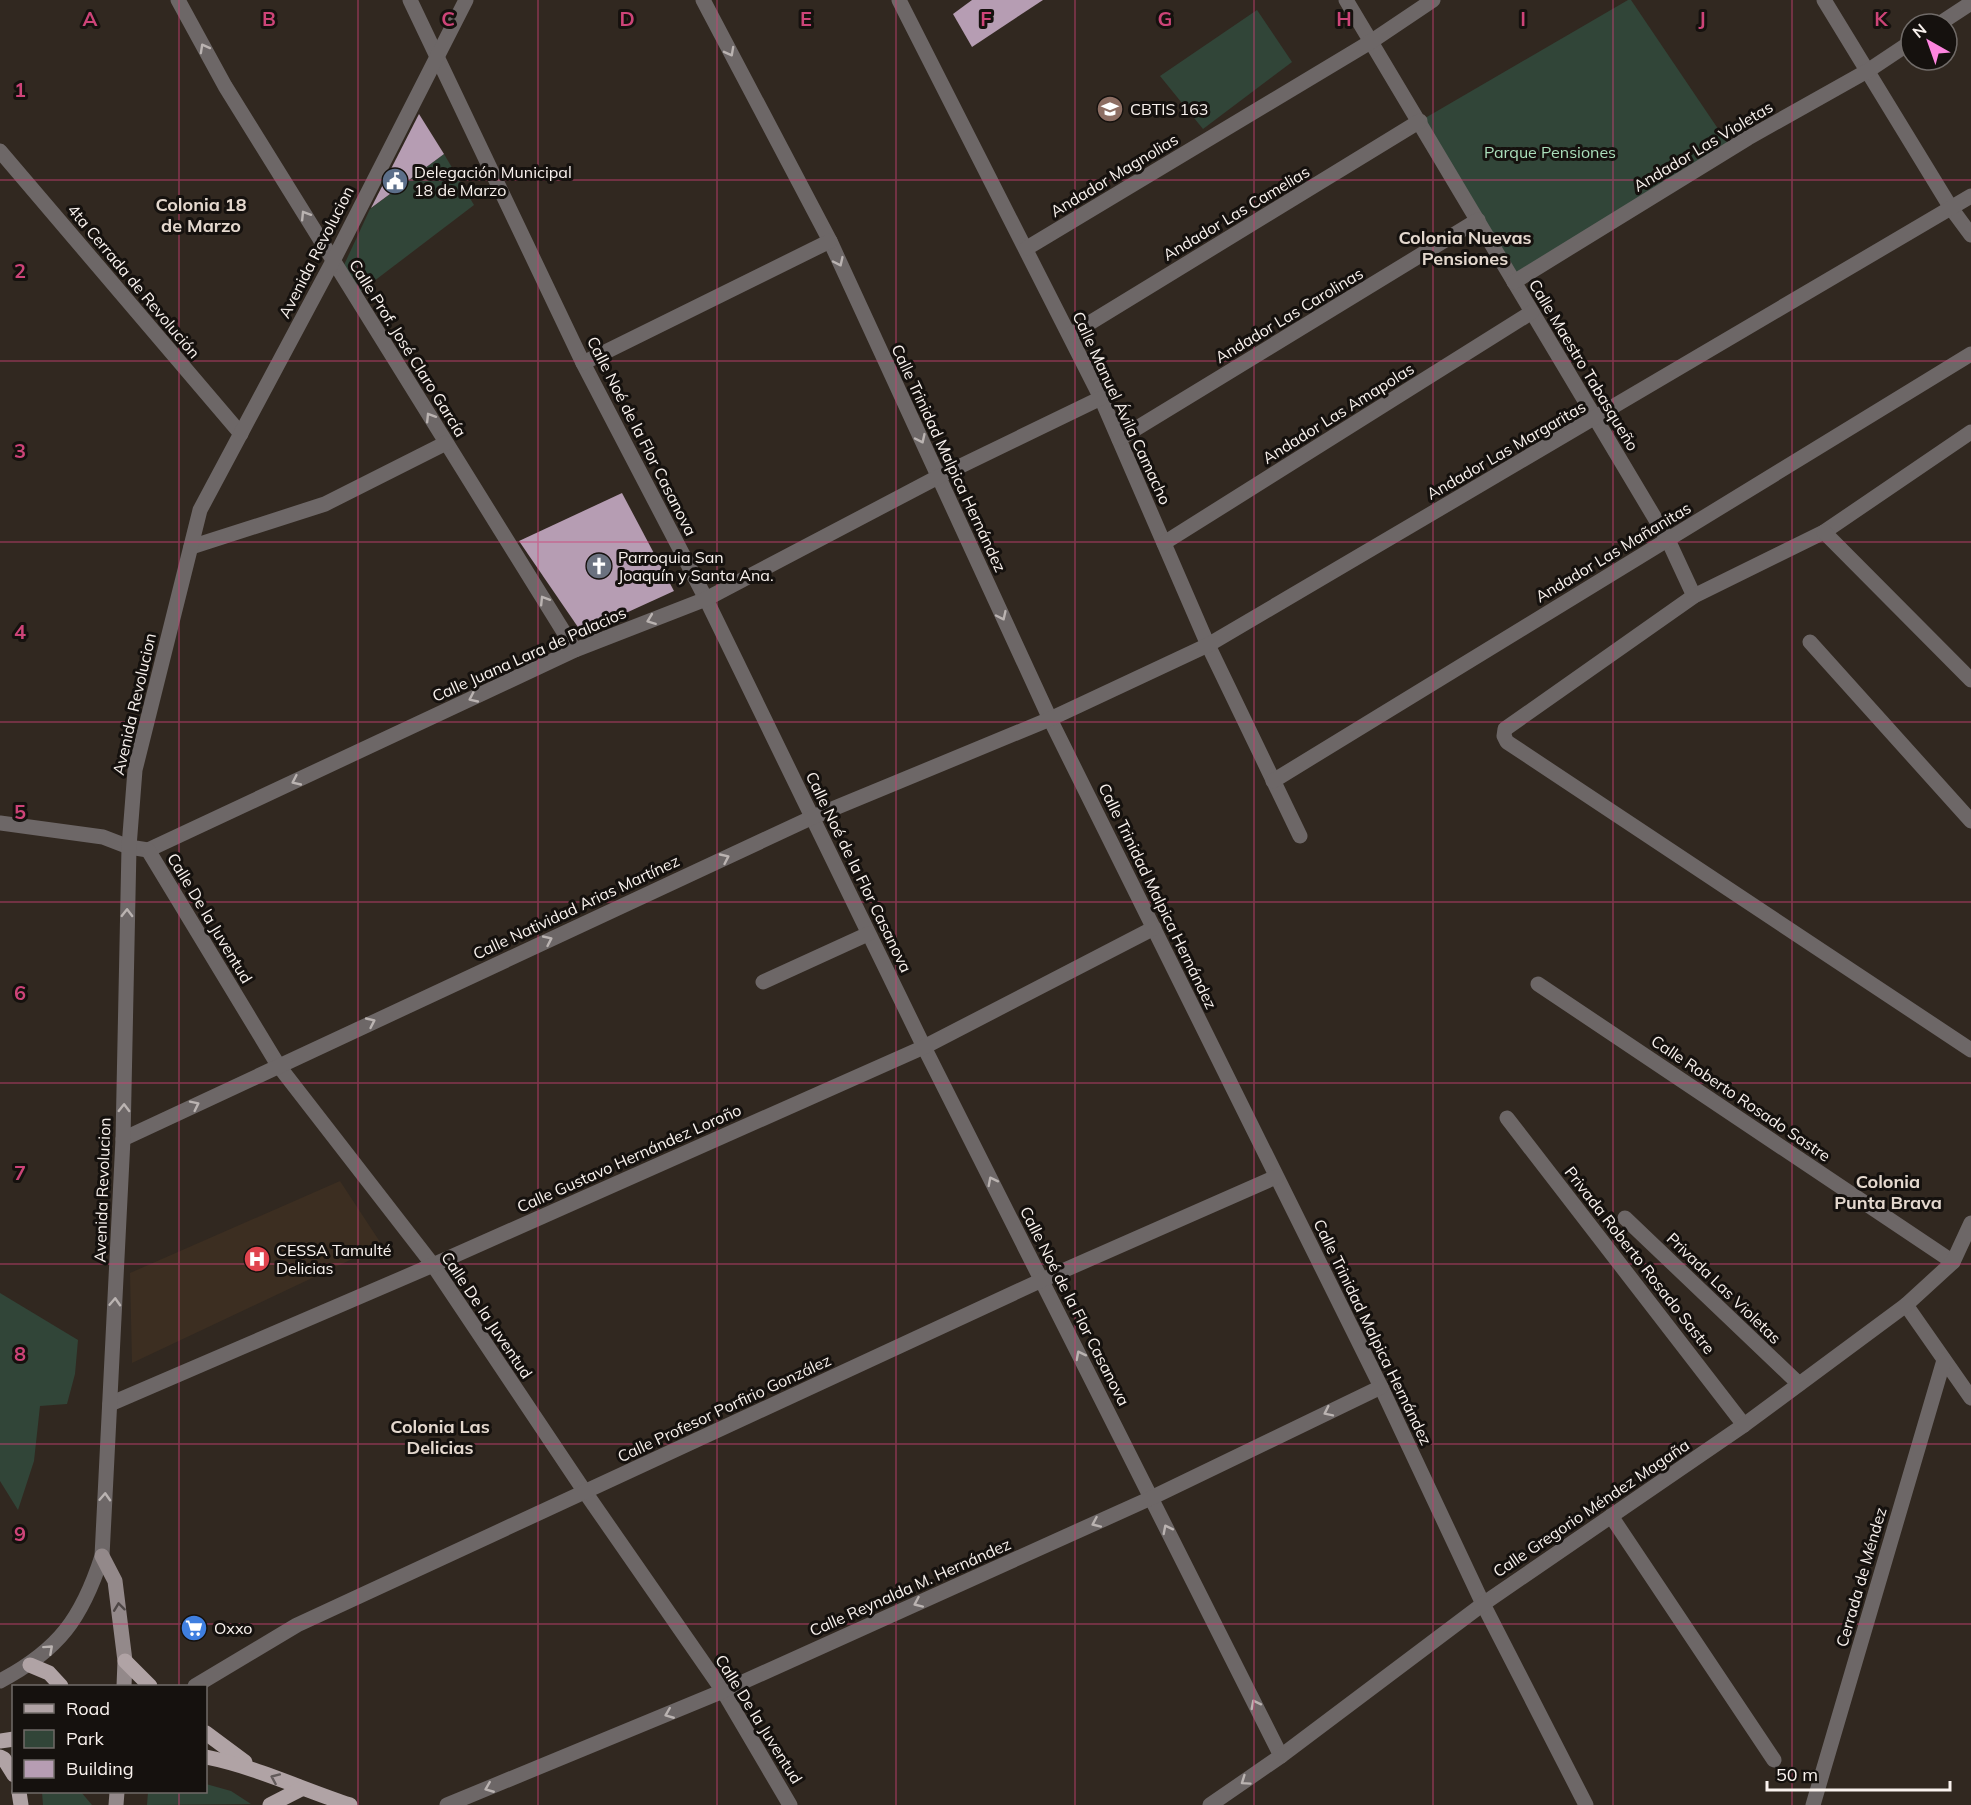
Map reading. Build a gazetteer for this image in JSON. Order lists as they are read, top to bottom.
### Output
{
  "streets": {
    "street": [
      "Andador Las Violetas",
      "Andador Magnolias",
      "Andador Las Camelias",
      "Avenida Revolucion",
      "4ta Cerrada de Revolución",
      "Andador Las Carolinas",
      "Calle Prof. José Claro García",
      "Calle Maestro Tabasqueño",
      "Calle Manuel Ávila Camacho",
      "Andador Las Amapolas",
      "Calle Noé de la Flor Casanova",
      "Andador Las Margaritas",
      "Calle Trinidad Malpica Hernández",
      "Andador Las Mañanitas",
      "Calle Juana Lara de Palacios",
      "Calle Natividad Arias Martínez",
      "Calle De la Juventud",
      "Calle Roberto Rosado Sastre",
      "Calle Gustavo Hernández Loroño",
      "Privada Roberto Rosado Sastre",
      "Privada Las Violetas",
      "Calle Profesor Porfirio González",
      "Calle Gregorio Méndez Magaña",
      "Cerrada de Méndez",
      "Calle Reynalda M. Hernández"
    ]
  },
  "crossings": [
    ["Andador Las Violetas", "Calle Maestro Tabasqueño"],
    ["Andador Magnolias", "Calle Maestro Tabasqueño"],
    ["Andador Magnolias", "Calle Manuel Ávila Camacho"],
    ["Andador Las Camelias", "Calle Maestro Tabasqueño"],
    ["Andador Las Camelias", "Calle Manuel Ávila Camacho"],
    ["Avenida Revolucion", "4ta Cerrada de Revolución"],
    ["Avenida Revolucion", "Calle Prof. José Claro García"],
    ["Avenida Revolucion", "Calle Noé de la Flor Casanova"],
    ["Avenida Revolucion", "Calle Natividad Arias Martínez"],
    ["Avenida Revolucion", "Calle Gustavo Hernández Loroño"],
    ["Andador Las Carolinas", "Calle Maestro Tabasqueño"],
    ["Andador Las Carolinas", "Calle Manuel Ávila Camacho"],
    ["Calle Prof. José Claro García", "Calle Juana Lara de Palacios"],
    ["Calle Maestro Tabasqueño", "Andador Las Amapolas"],
    ["Calle Maestro Tabasqueño", "Andador Las Margaritas"],
    ["Calle Maestro Tabasqueño", "Andador Las Mañanitas"],
    ["Calle Manuel Ávila Camacho", "Andador Las Amapolas"],
    ["Calle Manuel Ávila Camacho", "Andador Las Margaritas"],
    ["Calle Manuel Ávila Camacho", "Andador Las Mañanitas"],
    ["Calle Manuel Ávila Camacho", "Calle Juana Lara de Palacios"],
    ["Calle Noé de la Flor Casanova", "Calle Juana Lara de Palacios"],
    ["Calle Noé de la Flor Casanova", "Calle Natividad Arias Martínez"],
    ["Calle Noé de la Flor Casanova", "Calle Gustavo Hernández Loroño"],
    ["Calle Noé de la Flor Casanova", "Calle Profesor Porfirio González"],
    ["Calle Noé de la Flor Casanova", "Calle Gregorio Méndez Magaña"],
    ["Calle Noé de la Flor Casanova", "Calle Reynalda M. Hernández"],
    ["Andador Las Margaritas", "Calle Trinidad Malpica Hernández"],
    ["Andador Las Margaritas", "Calle Natividad Arias Martínez"],
    ["Calle Trinidad Malpica Hernández", "Calle Juana Lara de Palacios"],
    ["Calle Trinidad Malpica Hernández", "Calle Natividad Arias Martínez"],
    ["Calle Trinidad Malpica Hernández", "Calle Gustavo Hernández Loroño"],
    ["Calle Trinidad Malpica Hernández", "Calle Profesor Porfirio González"],
    ["Calle Trinidad Malpica Hernández", "Calle Gregorio Méndez Magaña"],
    ["Calle Trinidad Malpica Hernández", "Calle Reynalda M. Hernández"],
    ["Calle Juana Lara de Palacios", "Calle De la Juventud"],
    ["Calle Natividad Arias Martínez", "Calle De la Juventud"],
    ["Calle De la Juventud", "Calle Gustavo Hernández Loroño"],
    ["Calle De la Juventud", "Calle Profesor Porfirio González"],
    ["Calle De la Juventud", "Calle Reynalda M. Hernández"],
    ["Calle Roberto Rosado Sastre", "Calle Gregorio Méndez Magaña"],
    ["Privada Roberto Rosado Sastre", "Calle Gregorio Méndez Magaña"],
    ["Privada Las Violetas", "Calle Gregorio Méndez Magaña"]
  ],
  "one_way": [
    "Avenida Revolucion",
    "Calle Prof. José Claro García",
    "Calle Noé de la Flor Casanova",
    "Calle Trinidad Malpica Hernández",
    "Calle Juana Lara de Palacios",
    "Calle Natividad Arias Martínez",
    "Calle Reynalda M. Hernández"
  ],
  "districts": [
    "Colonia 18 de Marzo",
    "Colonia Nuevas Pensiones",
    "Colonia Punta Brava",
    "Colonia Las Delicias"
  ],
  "parks": ["Parque Pensiones"],
  "places": {
    "school or university": ["CBTIS 163"],
    "public building": ["Delegación Municipal 18 de Marzo"],
    "church": ["Parroquia San Joaquín y Santa Ana."],
    "hospital": ["CESSA Tamulté Delicias"],
    "supermarket": ["Oxxo"]
  },
  "legend": ["Road", "Park", "Building"],
  "scale_bar": "50 m",
  "north": "top left",
  "grid": {
    "columns": [
      "A",
      "B",
      "C",
      "D",
      "E",
      "F",
      "G",
      "H",
      "I",
      "J",
      "K"
    ],
    "rows": [
      "1",
      "2",
      "3",
      "4",
      "5",
      "6",
      "7",
      "8",
      "9"
    ]
  }
}
